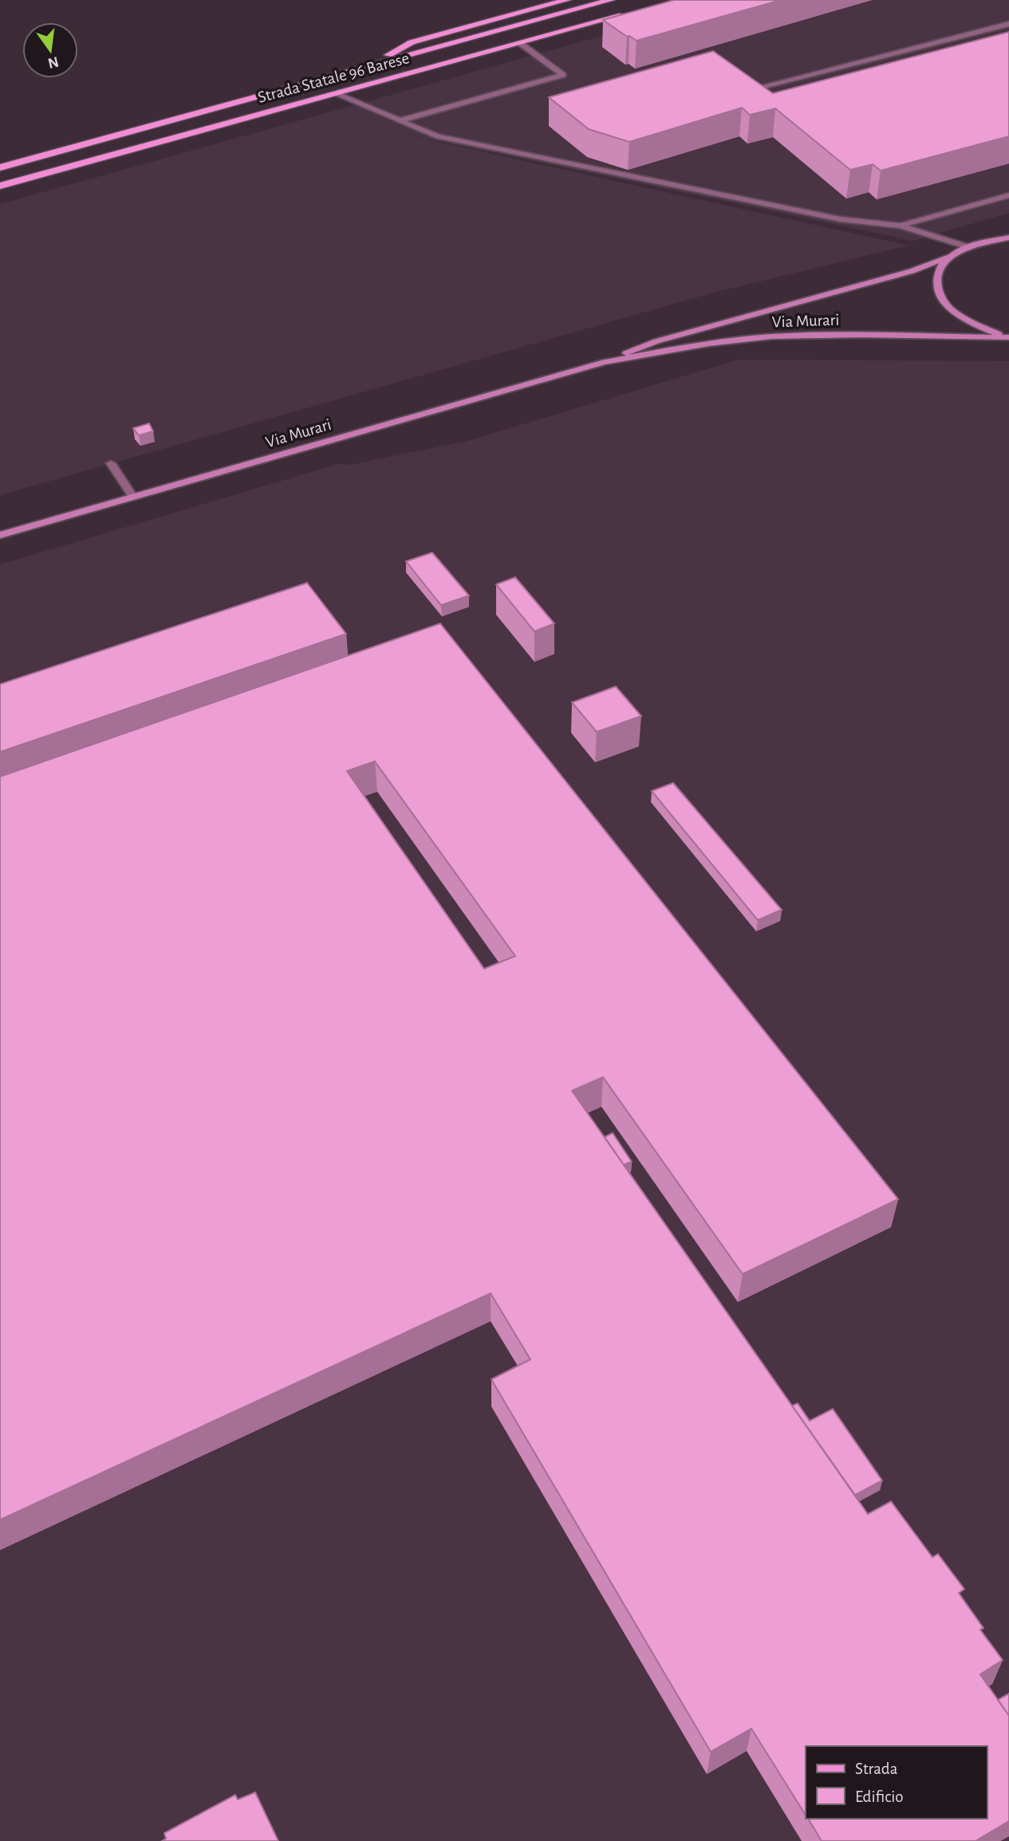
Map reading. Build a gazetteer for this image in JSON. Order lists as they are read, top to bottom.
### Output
{
  "streets": {
    "main road": ["Strada Statale 96 Barese"],
    "street": ["Via Murari"]
  },
  "legend": ["Strada", "Edificio"],
  "north": "bottom"
}
